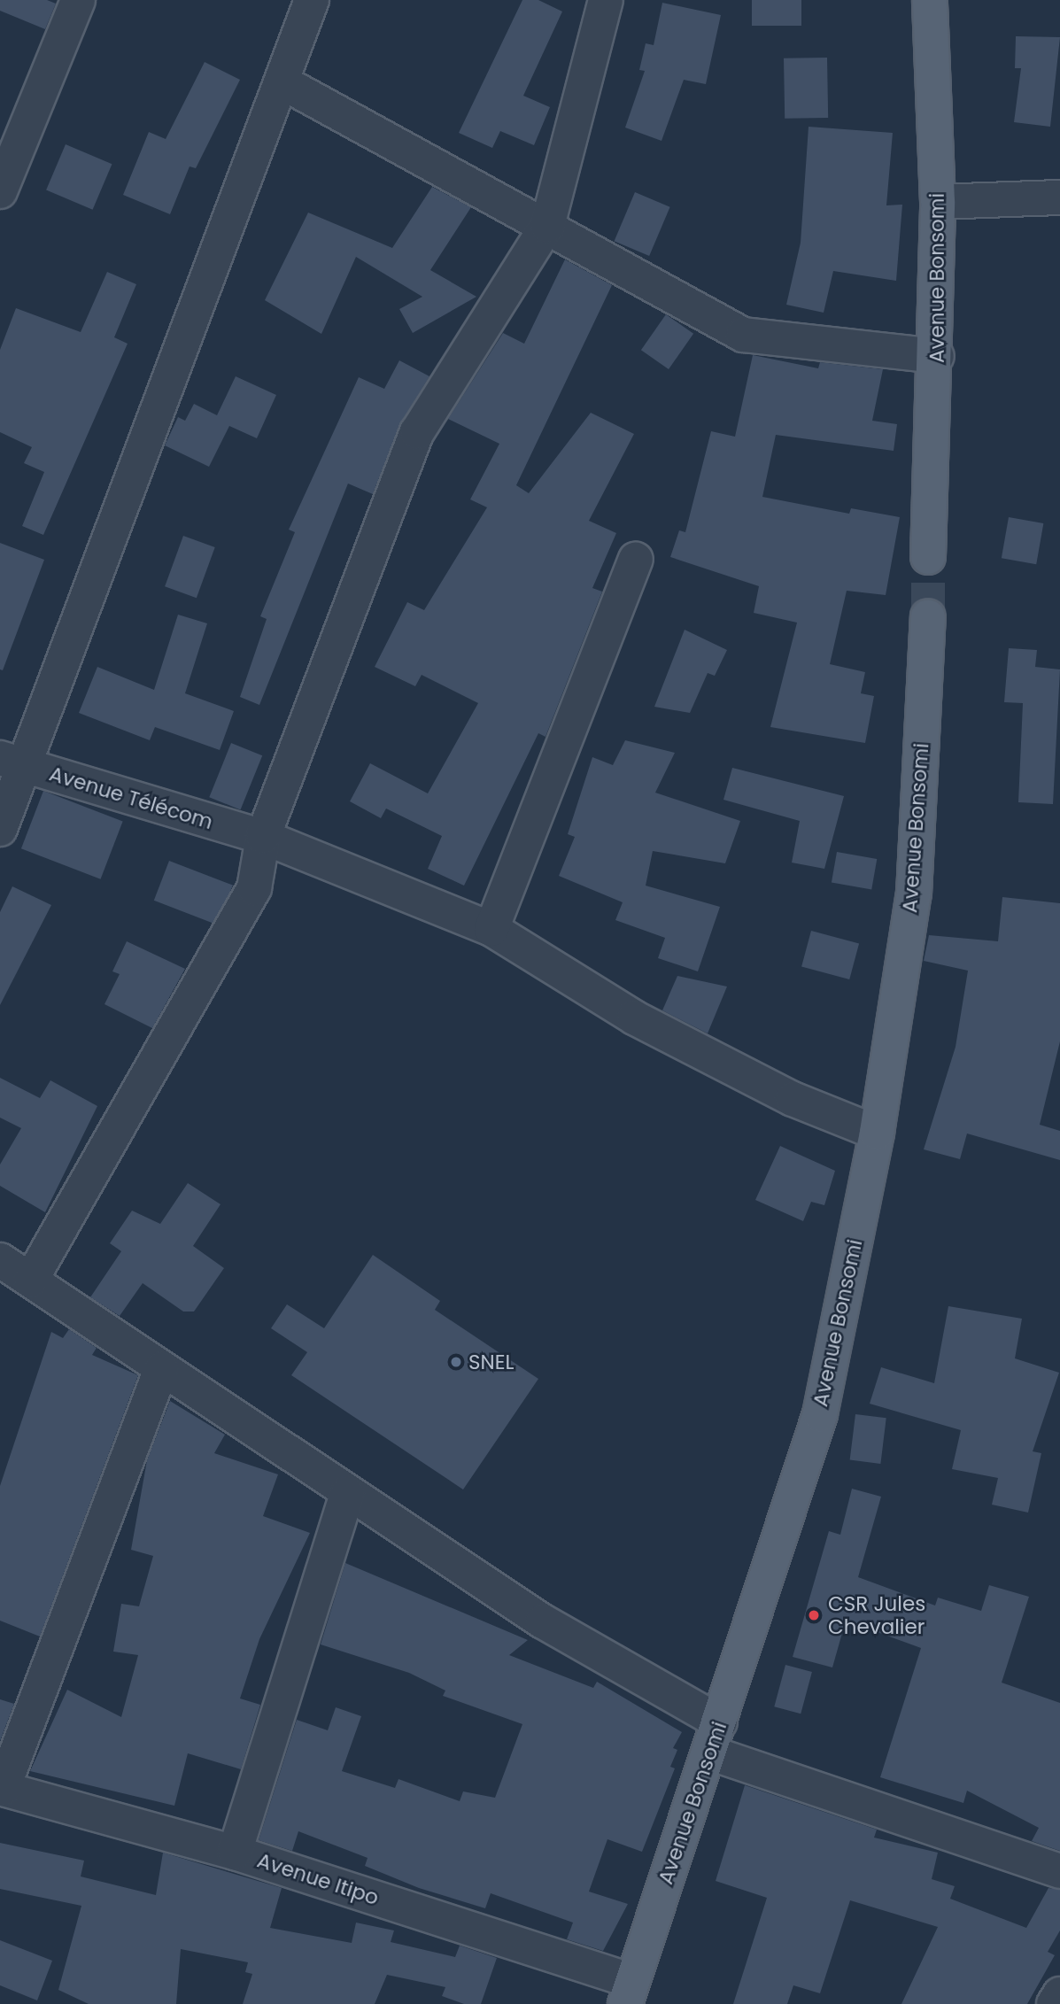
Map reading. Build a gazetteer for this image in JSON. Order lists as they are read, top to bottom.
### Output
{
  "streets": {
    "main road": ["Avenue Bonsomi"],
    "street": ["Avenue Télécom", "Avenue Itipo"]
  },
  "crossings": [
    ["Avenue Bonsomi", "Avenue Télécom"],
    ["Avenue Bonsomi", "Avenue Itipo"]
  ],
  "places": ["SNEL", "CSR Jules Chevalier"]
}
